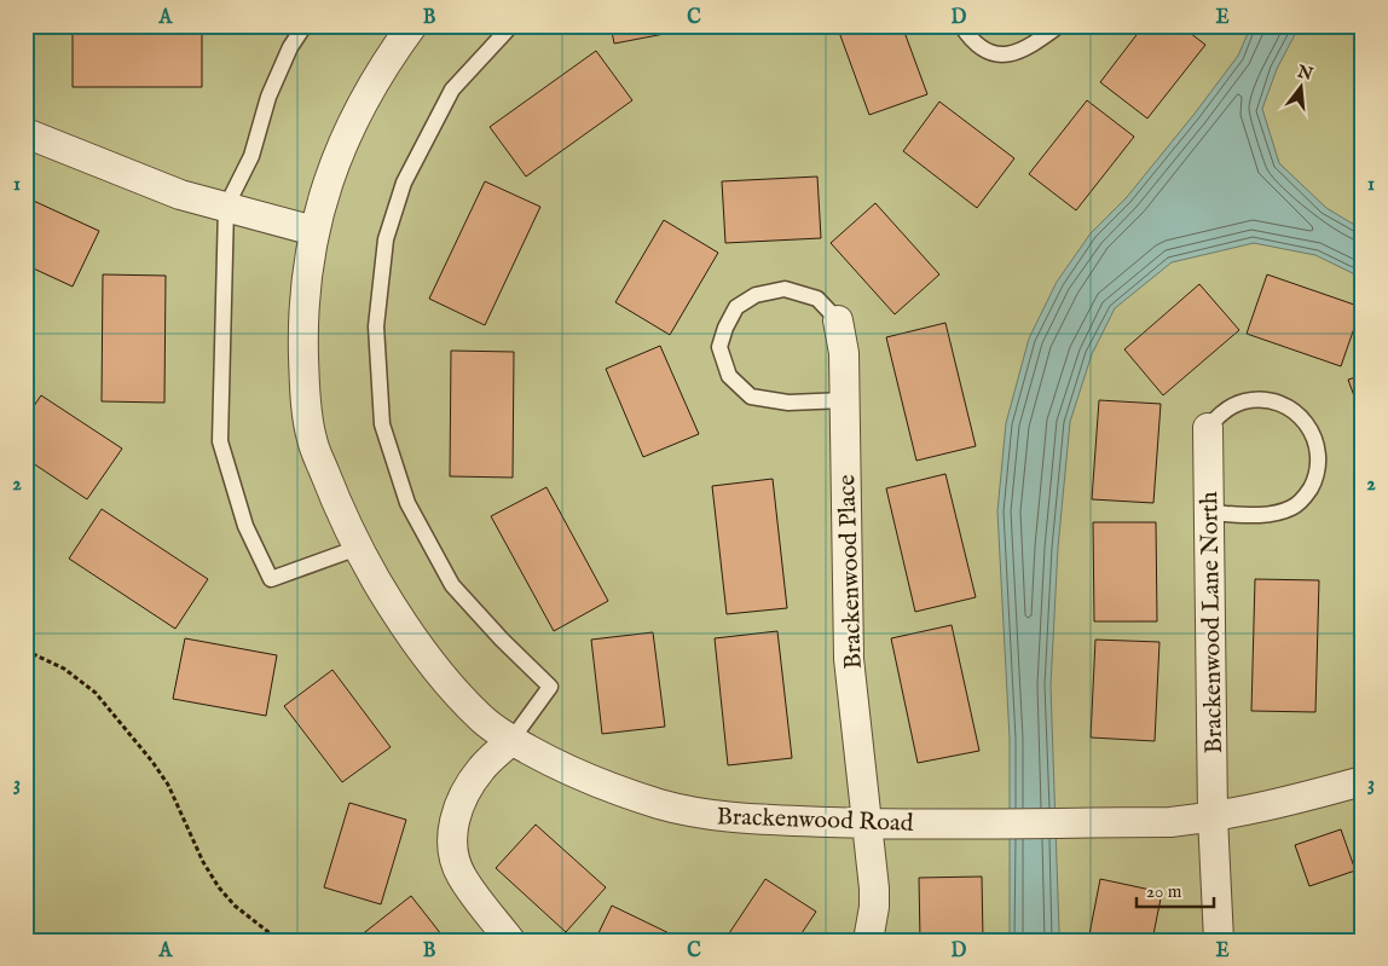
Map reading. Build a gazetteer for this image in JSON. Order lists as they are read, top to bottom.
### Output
{
  "streets": {
    "street": ["Brackenwood Place", "Brackenwood Lane North", "Brackenwood Road"]
  },
  "crossings": [
    ["Brackenwood Place", "Brackenwood Road"],
    ["Brackenwood Lane North", "Brackenwood Road"]
  ],
  "scale_bar": "20 m",
  "north": "top",
  "grid": {
    "columns": [
      "A",
      "B",
      "C",
      "D",
      "E"
    ],
    "rows": ["1", "2", "3"]
  }
}
